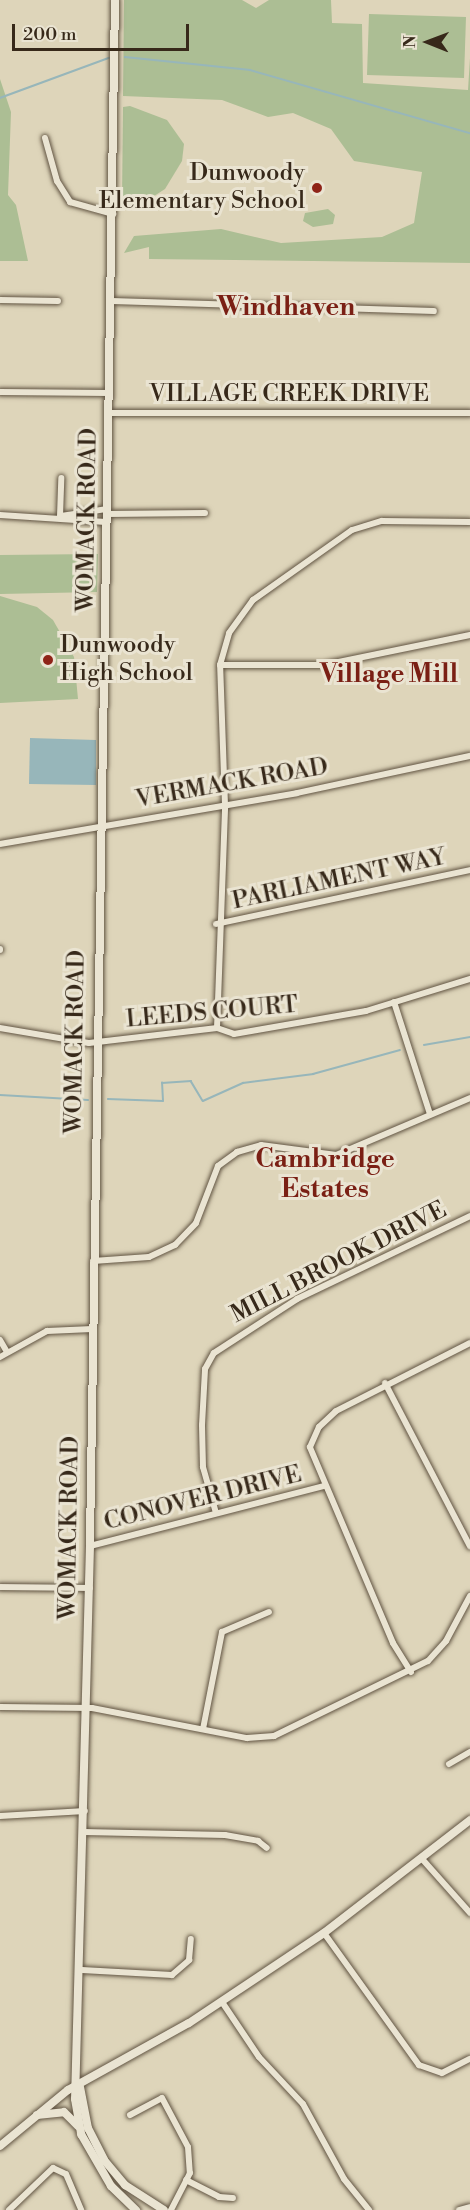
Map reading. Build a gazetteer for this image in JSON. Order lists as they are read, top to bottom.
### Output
{
  "streets": {
    "street": [
      "VILLAGE CREEK DRIVE",
      "WOMACK ROAD",
      "VERMACK ROAD",
      "PARLIAMENT WAY",
      "LEEDS COURT",
      "MILL BROOK DRIVE",
      "CONOVER DRIVE"
    ]
  },
  "crossings": [
    ["VILLAGE CREEK DRIVE", "WOMACK ROAD"],
    ["WOMACK ROAD", "VERMACK ROAD"],
    ["WOMACK ROAD", "LEEDS COURT"],
    ["WOMACK ROAD", "CONOVER DRIVE"],
    ["MILL BROOK DRIVE", "CONOVER DRIVE"]
  ],
  "districts": ["Windhaven", "Village Mill", "Cambridge Estates"],
  "places": ["Dunwoody Elementary School", "Dunwoody High School"],
  "scale_bar": "200 m",
  "north": "left"
}
